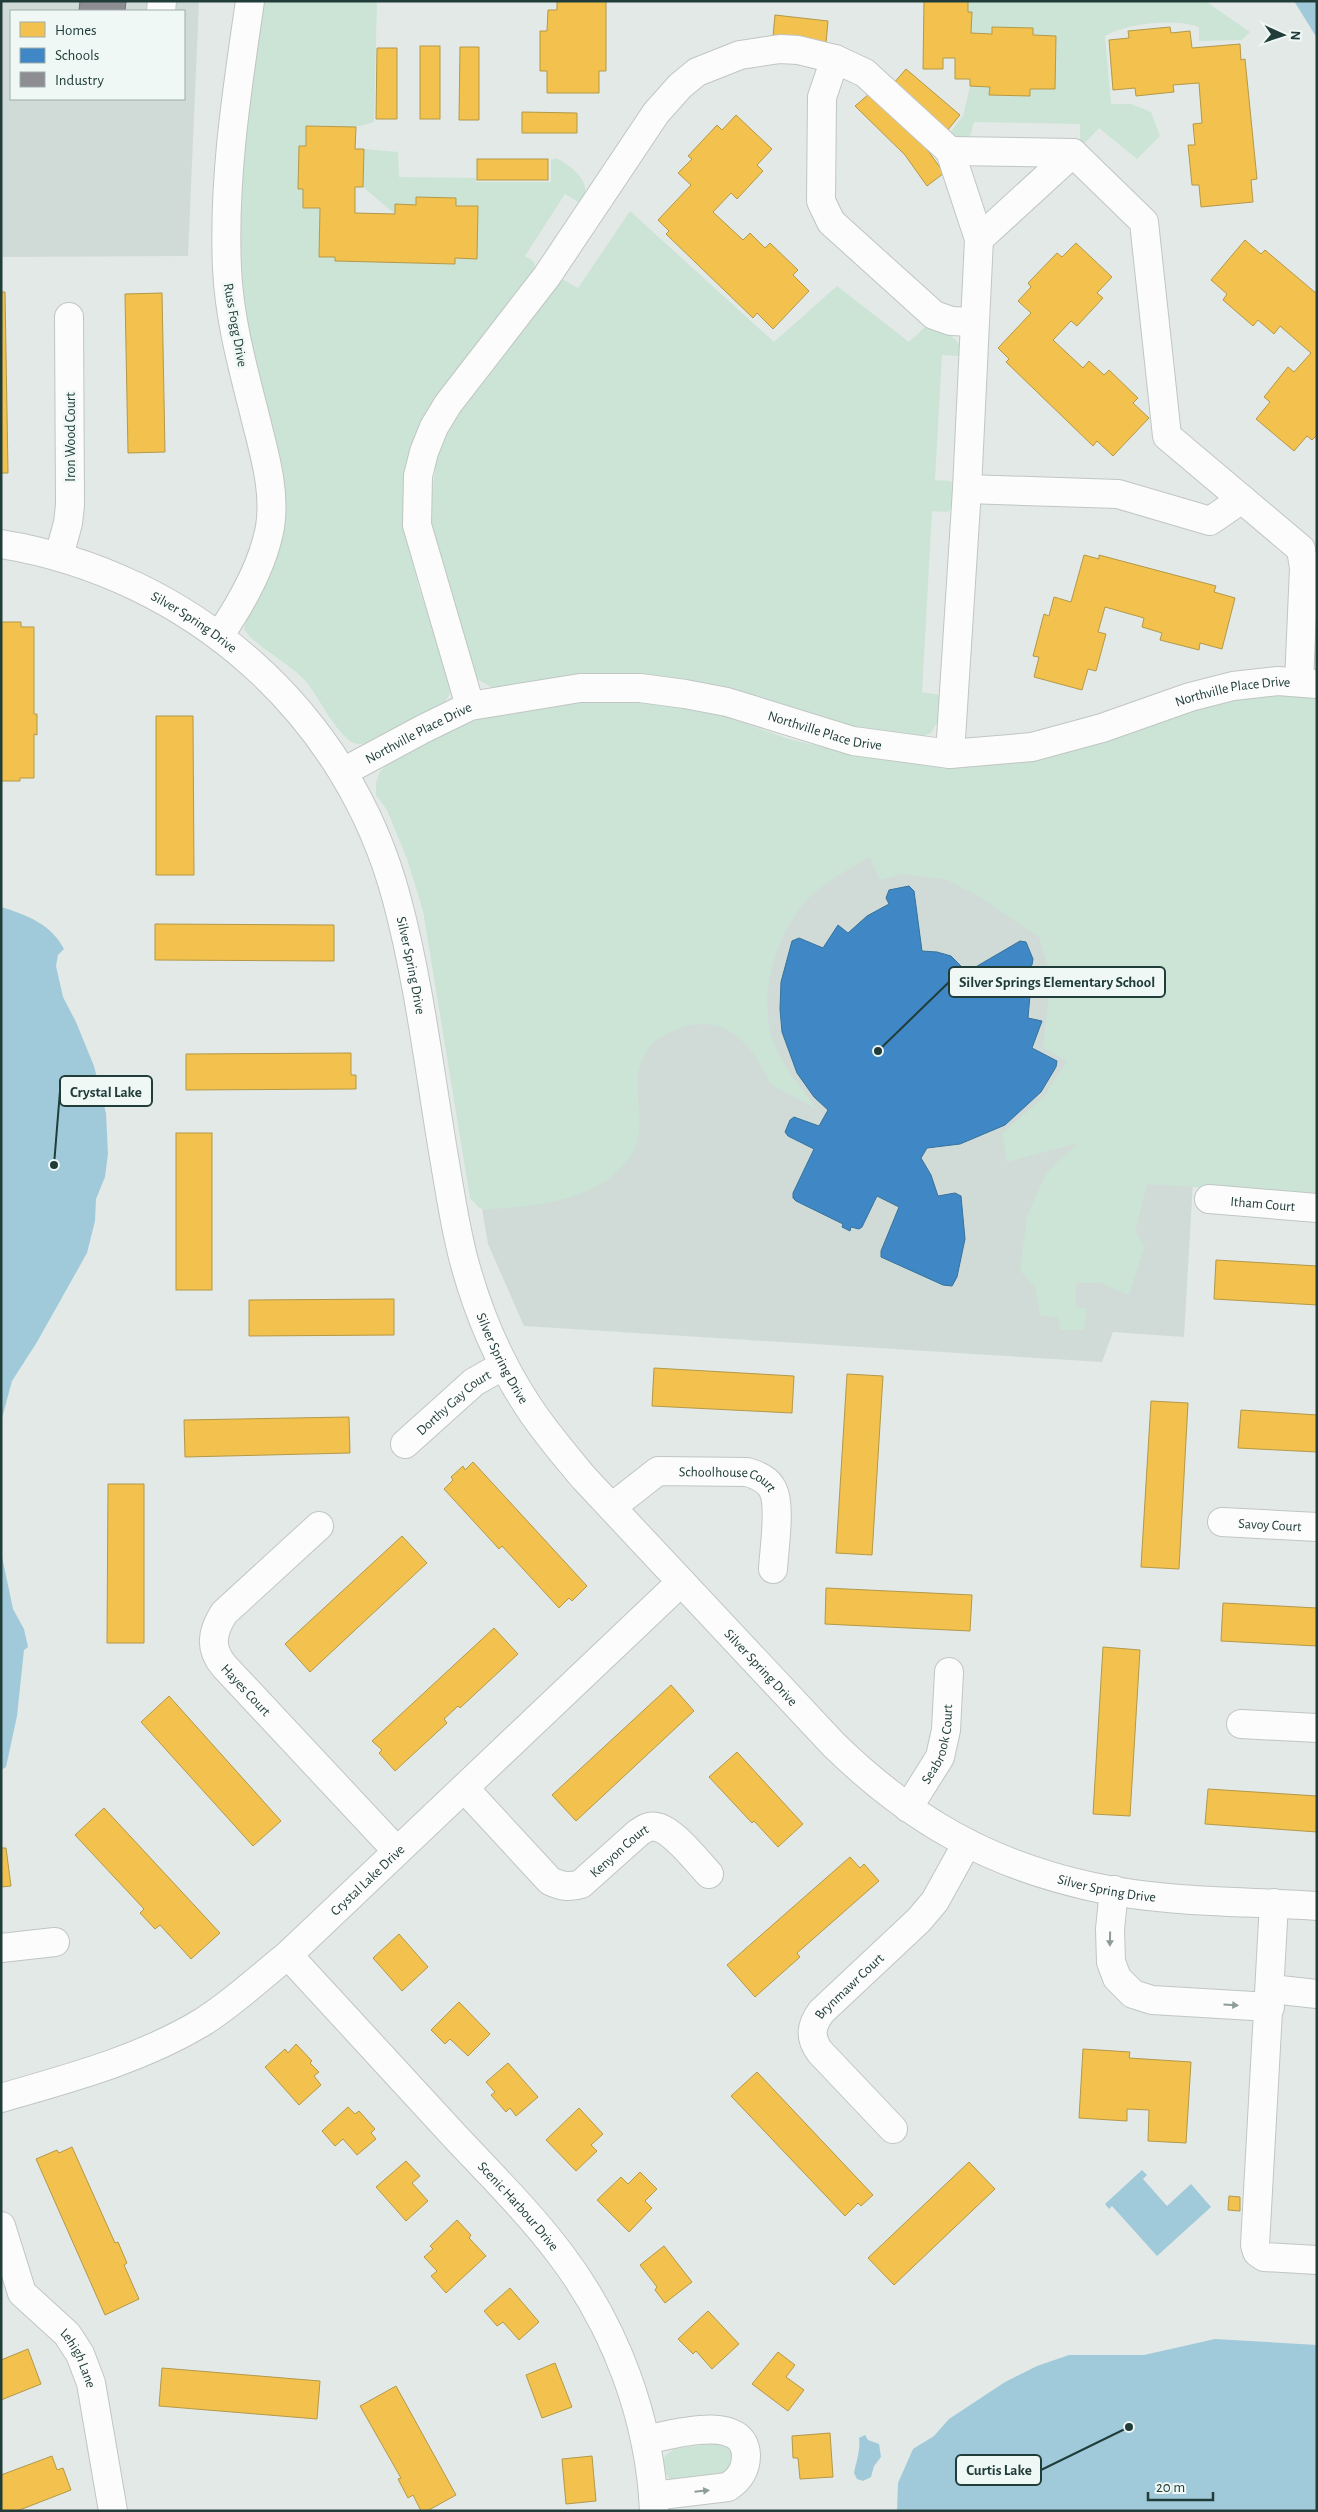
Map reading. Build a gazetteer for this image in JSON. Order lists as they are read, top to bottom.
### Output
{
  "streets": {
    "street": [
      "Russ Fogg Drive",
      "Iron Wood Court",
      "Silver Spring Drive",
      "Northville Place Drive",
      "Itham Court",
      "Dorthy Gay Court",
      "Schoolhouse Court",
      "Savoy Court",
      "Hayes Court",
      "Seabrook Court",
      "Kenyon Court",
      "Crystal Lake Drive",
      "Brynmawr Court",
      "Scenic Harbour Drive",
      "Lehigh Lane"
    ]
  },
  "crossings": [
    ["Russ Fogg Drive", "Silver Spring Drive"],
    ["Iron Wood Court", "Silver Spring Drive"],
    ["Silver Spring Drive", "Northville Place Drive"],
    ["Silver Spring Drive", "Dorthy Gay Court"],
    ["Silver Spring Drive", "Schoolhouse Court"],
    ["Silver Spring Drive", "Seabrook Court"],
    ["Silver Spring Drive", "Crystal Lake Drive"],
    ["Silver Spring Drive", "Brynmawr Court"],
    ["Hayes Court", "Crystal Lake Drive"],
    ["Kenyon Court", "Crystal Lake Drive"],
    ["Crystal Lake Drive", "Scenic Harbour Drive"]
  ],
  "places": ["Silver Springs Elementary School", "Crystal Lake", "Curtis Lake"],
  "legend": ["Homes", "Schools", "Industry"],
  "scale_bar": "20 m",
  "north": "right"
}
